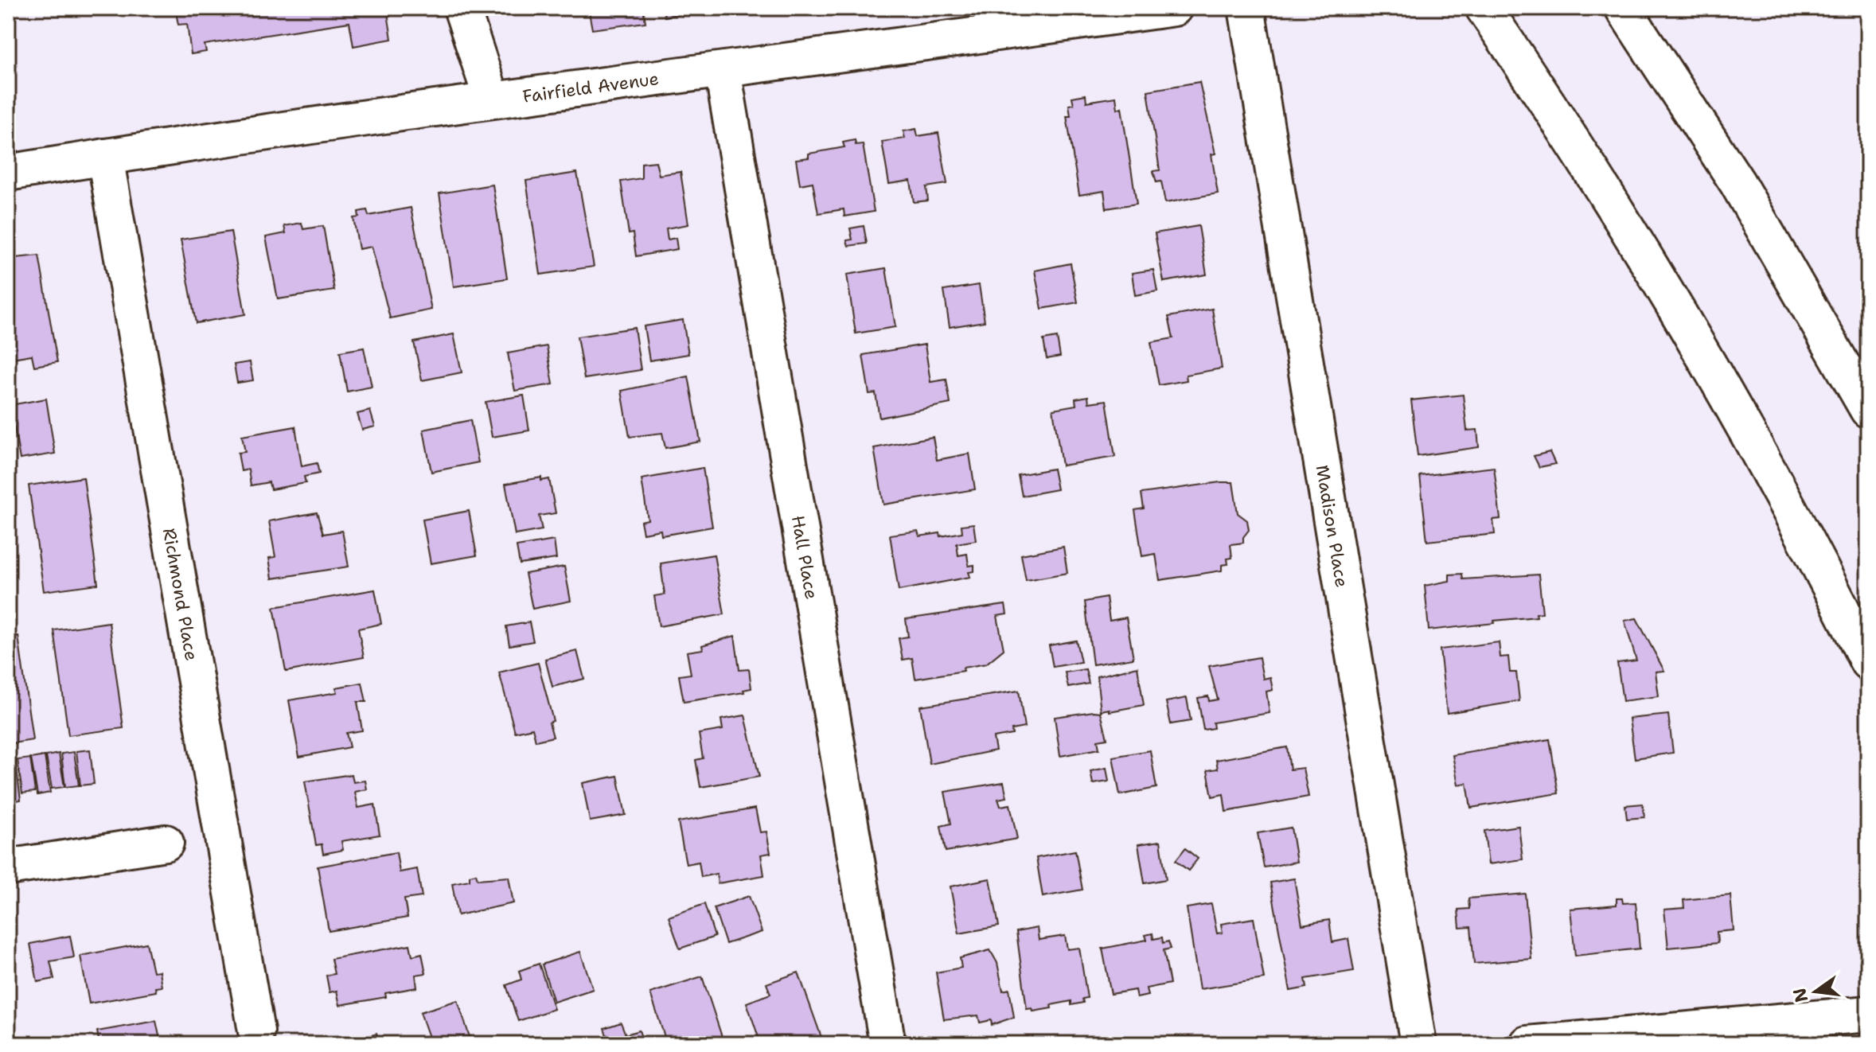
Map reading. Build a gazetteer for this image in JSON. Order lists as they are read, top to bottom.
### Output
{
  "streets": {
    "main road": [
      "Fairfield Avenue",
      "Madison Place",
      "Hall Place",
      "Richmond Place"
    ]
  },
  "crossings": [
    ["Fairfield Avenue", "Hall Place"],
    ["Fairfield Avenue", "Richmond Place"]
  ],
  "north": "left"
}
